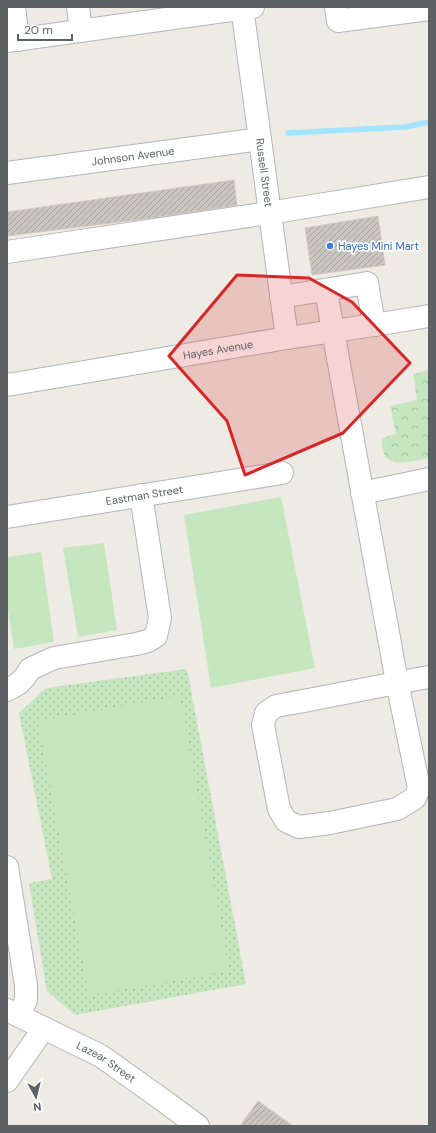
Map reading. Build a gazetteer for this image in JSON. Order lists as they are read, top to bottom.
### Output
{
  "streets": {
    "street": [
      "Johnson Avenue",
      "Russell Street",
      "Hayes Avenue",
      "Eastman Street",
      "Lazear Street"
    ]
  },
  "crossings": [
    ["Johnson Avenue", "Russell Street"],
    ["Russell Street", "Hayes Avenue"]
  ],
  "places": ["Hayes Mini Mart"],
  "scale_bar": "20 m",
  "north": "bottom"
}
